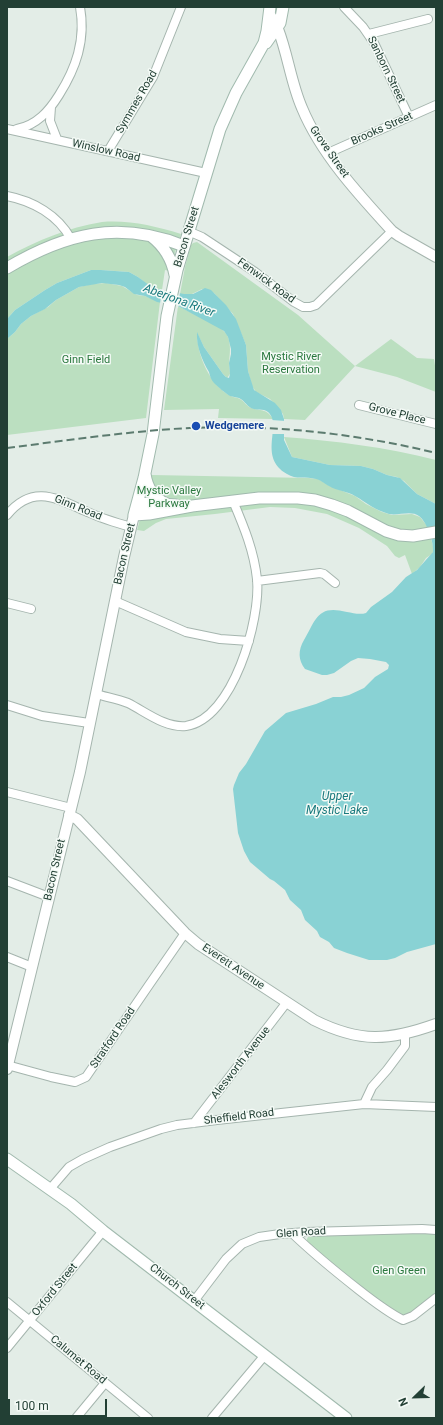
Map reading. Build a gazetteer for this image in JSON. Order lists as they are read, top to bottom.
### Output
{
  "streets": {
    "main road": ["Bacon Street", "Church Street"],
    "street": [
      "Sanborn Street",
      "Symmes Road",
      "Brooks Street",
      "Winslow Road",
      "Grove Street",
      "Fenwick Road",
      "Grove Place",
      "Ginn Road",
      "Everett Avenue",
      "Stratford Road",
      "Alesworth Avenue",
      "Sheffield Road",
      "Glen Road",
      "Oxford Street",
      "Calumet Road"
    ]
  },
  "crossings": [
    ["Sanborn Street", "Brooks Street"],
    ["Symmes Road", "Winslow Road"],
    ["Brooks Street", "Grove Street"],
    ["Winslow Road", "Bacon Street"],
    ["Grove Street", "Bacon Street"],
    ["Grove Street", "Fenwick Road"],
    ["Bacon Street", "Fenwick Road"],
    ["Bacon Street", "Ginn Road"],
    ["Bacon Street", "Everett Avenue"],
    ["Bacon Street", "Stratford Road"],
    ["Everett Avenue", "Stratford Road"],
    ["Everett Avenue", "Alesworth Avenue"],
    ["Alesworth Avenue", "Sheffield Road"],
    ["Sheffield Road", "Church Street"],
    ["Glen Road", "Church Street"],
    ["Church Street", "Oxford Street"],
    ["Oxford Street", "Calumet Road"]
  ],
  "water": ["Aberjona River", "Upper Mystic Lake"],
  "parks": [
    "Mystic River Reservation",
    "Ginn Field",
    "Mystic Valley Parkway",
    "Glen Green"
  ],
  "places": ["Wedgemere"],
  "scale_bar": "100 m",
  "north": "bottom left"
}
